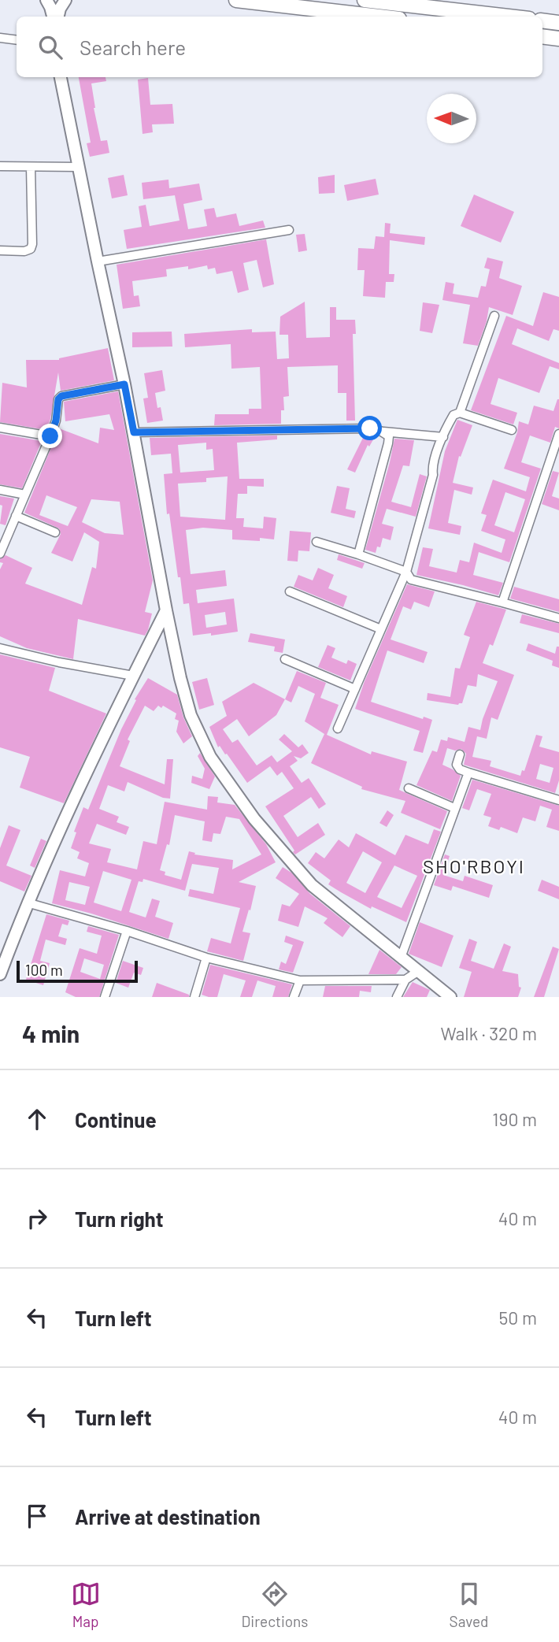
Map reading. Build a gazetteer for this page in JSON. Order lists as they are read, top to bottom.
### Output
{
  "districts": ["SHO'RBOYI"],
  "scale_bar": "100 m",
  "north": "left",
  "page": {
    "search": "Search here",
    "scale": "100 m",
    "heading": ["4 min", "Walk · 320 m"],
    "list": [
      ["Continue", "190 m"],
      ["Turn right", "40 m"],
      ["Turn left", "50 m"],
      ["Turn left", "40 m"],
      "Arrive at destination"
    ],
    "nav": ["Map", "Directions", "Saved"]
  }
}
